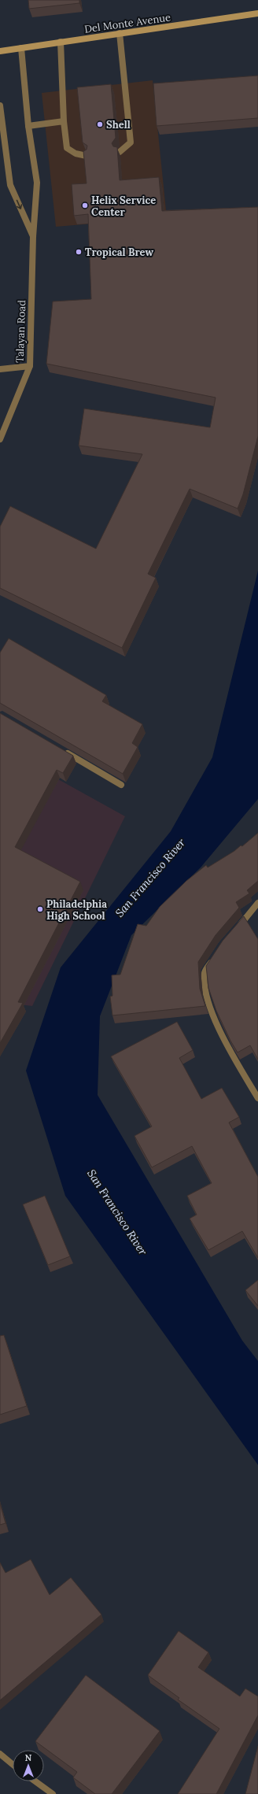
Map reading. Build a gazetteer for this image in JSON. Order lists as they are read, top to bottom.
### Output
{
  "streets": {
    "main road": ["Del Monte Avenue"],
    "street": ["Talayan Road"]
  },
  "crossings": [
    ["Del Monte Avenue", "Talayan Road"]
  ],
  "water": ["San Francisco River"],
  "places": [
    "Shell",
    "Helix Service Center",
    "Tropical Brew",
    "Philadelphia High School"
  ],
  "north": "top"
}
